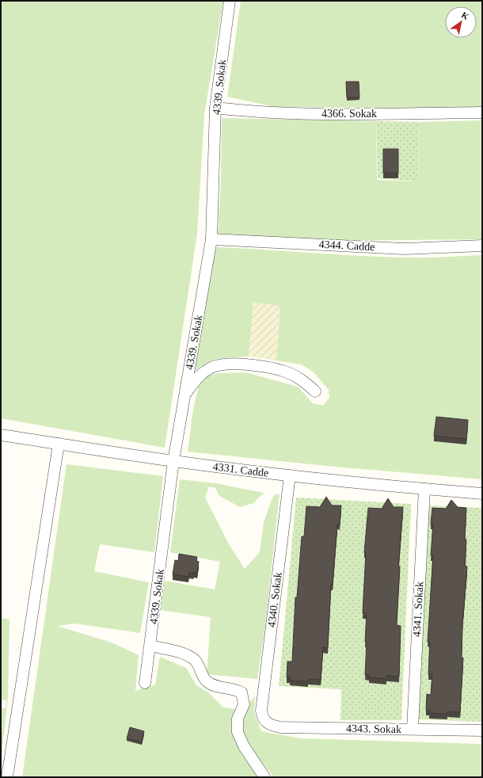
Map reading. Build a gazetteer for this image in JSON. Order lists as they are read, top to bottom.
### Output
{
  "streets": {
    "street": [
      "4339. Sokak",
      "4366. Sokak",
      "4344. Cadde",
      "4331. Cadde",
      "4340. Sokak",
      "4341. Sokak",
      "4343. Sokak"
    ]
  },
  "crossings": [
    ["4339. Sokak", "4366. Sokak"],
    ["4339. Sokak", "4344. Cadde"],
    ["4339. Sokak", "4331. Cadde"],
    ["4331. Cadde", "4340. Sokak"],
    ["4331. Cadde", "4341. Sokak"],
    ["4340. Sokak", "4343. Sokak"],
    ["4341. Sokak", "4343. Sokak"]
  ],
  "north": "top right"
}
